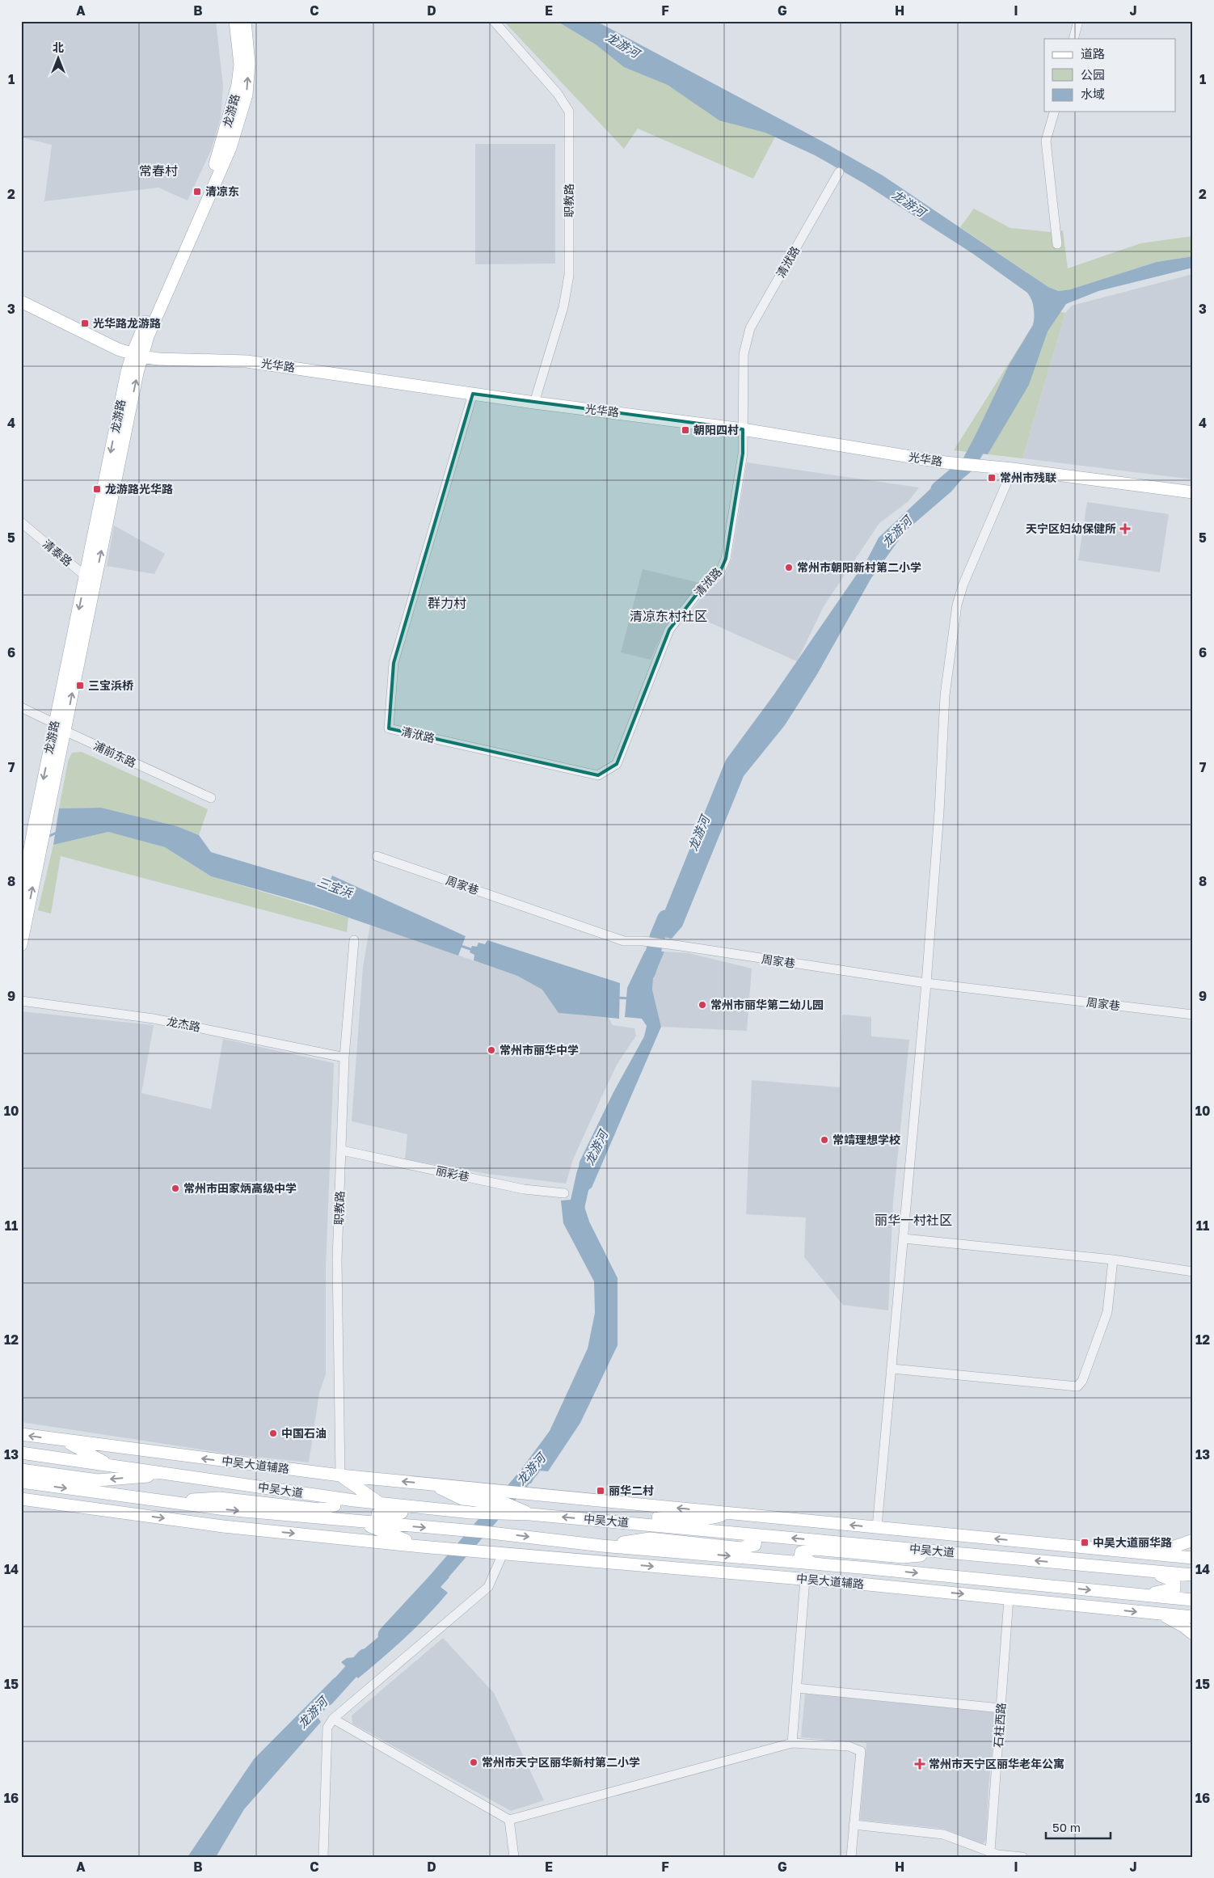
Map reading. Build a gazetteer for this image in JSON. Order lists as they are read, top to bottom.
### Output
{
  "streets": {
    "main road": [
      "龙游路",
      "光华路",
      "中吴大道辅路",
      "中吴大道"
    ],
    "street": [
      "职教路",
      "清洑路",
      "清泰路",
      "浦前东路",
      "周家巷",
      "龙杰路",
      "丽彩巷",
      "石柱西路"
    ]
  },
  "crossings": [
    ["龙游路", "光华路"],
    ["龙游路", "清泰路"],
    ["龙游路", "浦前东路"],
    ["职教路", "光华路"],
    ["职教路", "龙杰路"],
    ["职教路", "丽彩巷"],
    ["职教路", "中吴大道辅路"],
    ["清洑路", "光华路"],
    ["中吴大道辅路", "石柱西路"]
  ],
  "districts": [
    "常春村",
    "群力村",
    "清凉东村社区",
    "丽华一村社区"
  ],
  "water": ["龙游河", "三宝浜"],
  "places": {
    "transit": [
      "清凉东",
      "光华路龙游路",
      "朝阳四村",
      "常州市残联",
      "龙游路光华路",
      "三宝浜桥",
      "丽华二村",
      "中吴大道丽华路"
    ],
    "health": ["天宁区妇幼保健所", "常州市天宁区丽华老年公寓"],
    "other": [
      "常州市朝阳新村第二小学",
      "常州市丽华第二幼儿园",
      "常州市丽华中学",
      "常靖理想学校",
      "常州市田家炳高级中学",
      "中国石油",
      "常州市天宁区丽华新村第二小学"
    ]
  },
  "legend": ["道路", "公园", "水域"],
  "scale_bar": "50 m",
  "north": "top",
  "grid": {
    "columns": [
      "A",
      "B",
      "C",
      "D",
      "E",
      "F",
      "G",
      "H",
      "I",
      "J"
    ],
    "rows": [
      "1",
      "2",
      "3",
      "4",
      "5",
      "6",
      "7",
      "8",
      "9",
      "10",
      "11",
      "12",
      "13",
      "14",
      "15",
      "16"
    ]
  }
}
